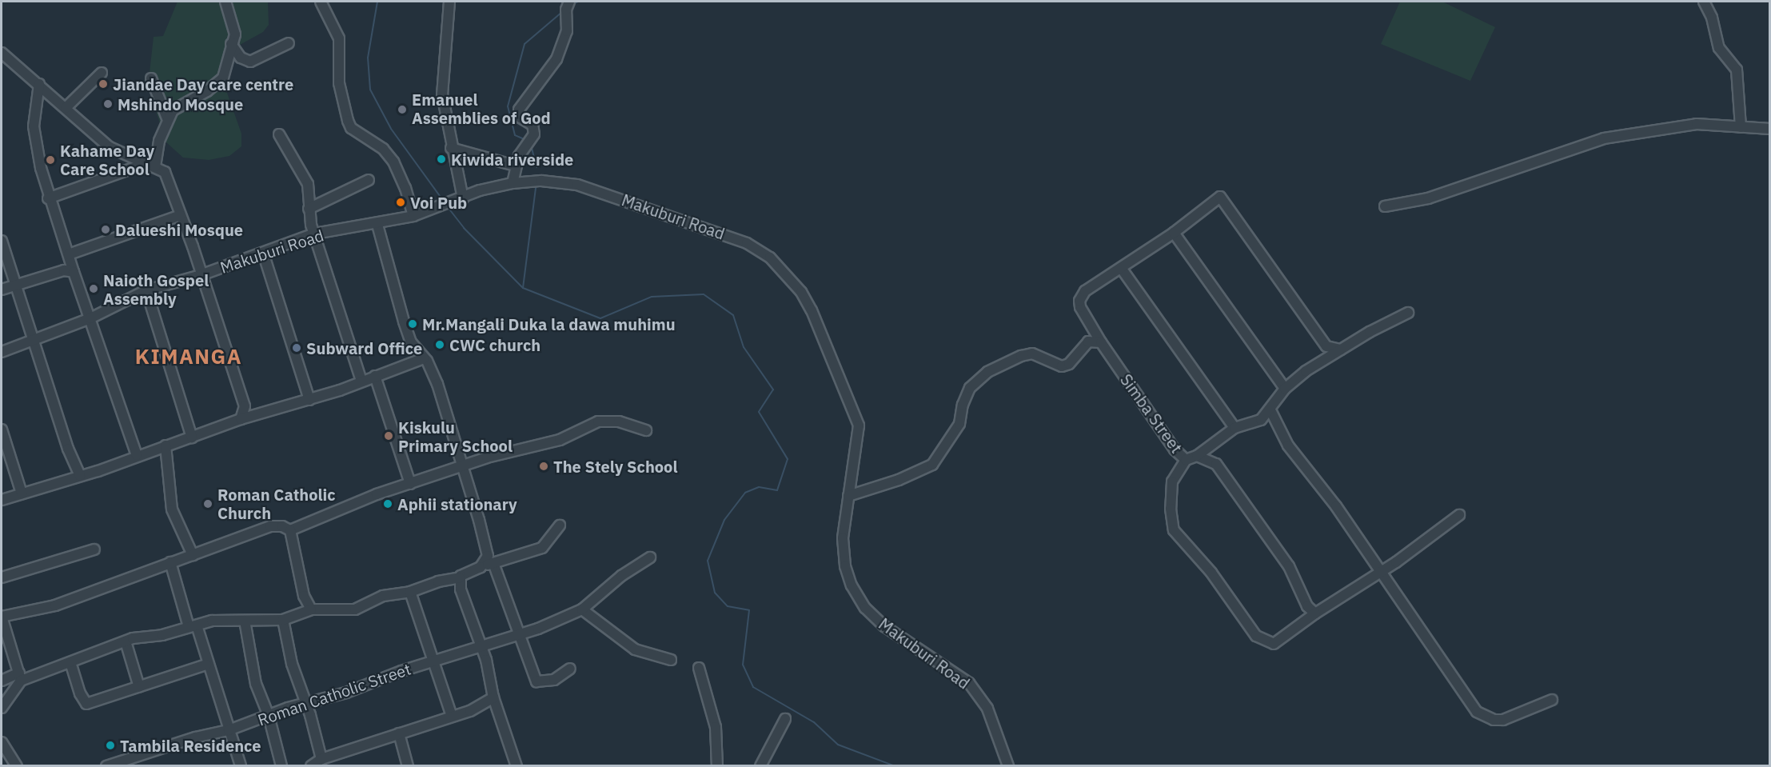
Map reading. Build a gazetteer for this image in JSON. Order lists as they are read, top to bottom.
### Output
{
  "streets": {
    "street": ["Makuburi Road", "Simba Street", "Roman Catholic Street"]
  },
  "districts": ["KIMANGA"],
  "places": [
    "Jiandae Day care centre",
    "Mshindo Mosque",
    "Emanuel Assemblies of God",
    "Kiwida riverside",
    "Kahame Day Care School",
    "Voi Pub",
    "Dalueshi Mosque",
    "Naioth Gospel Assembly",
    "Mr.Mangali Duka la dawa muhimu",
    "CWC church",
    "Subward Office",
    "Kiskulu Primary School",
    "The Stely School",
    "Roman Catholic Church",
    "Aphii stationary",
    "Tambila Residence"
  ]
}
